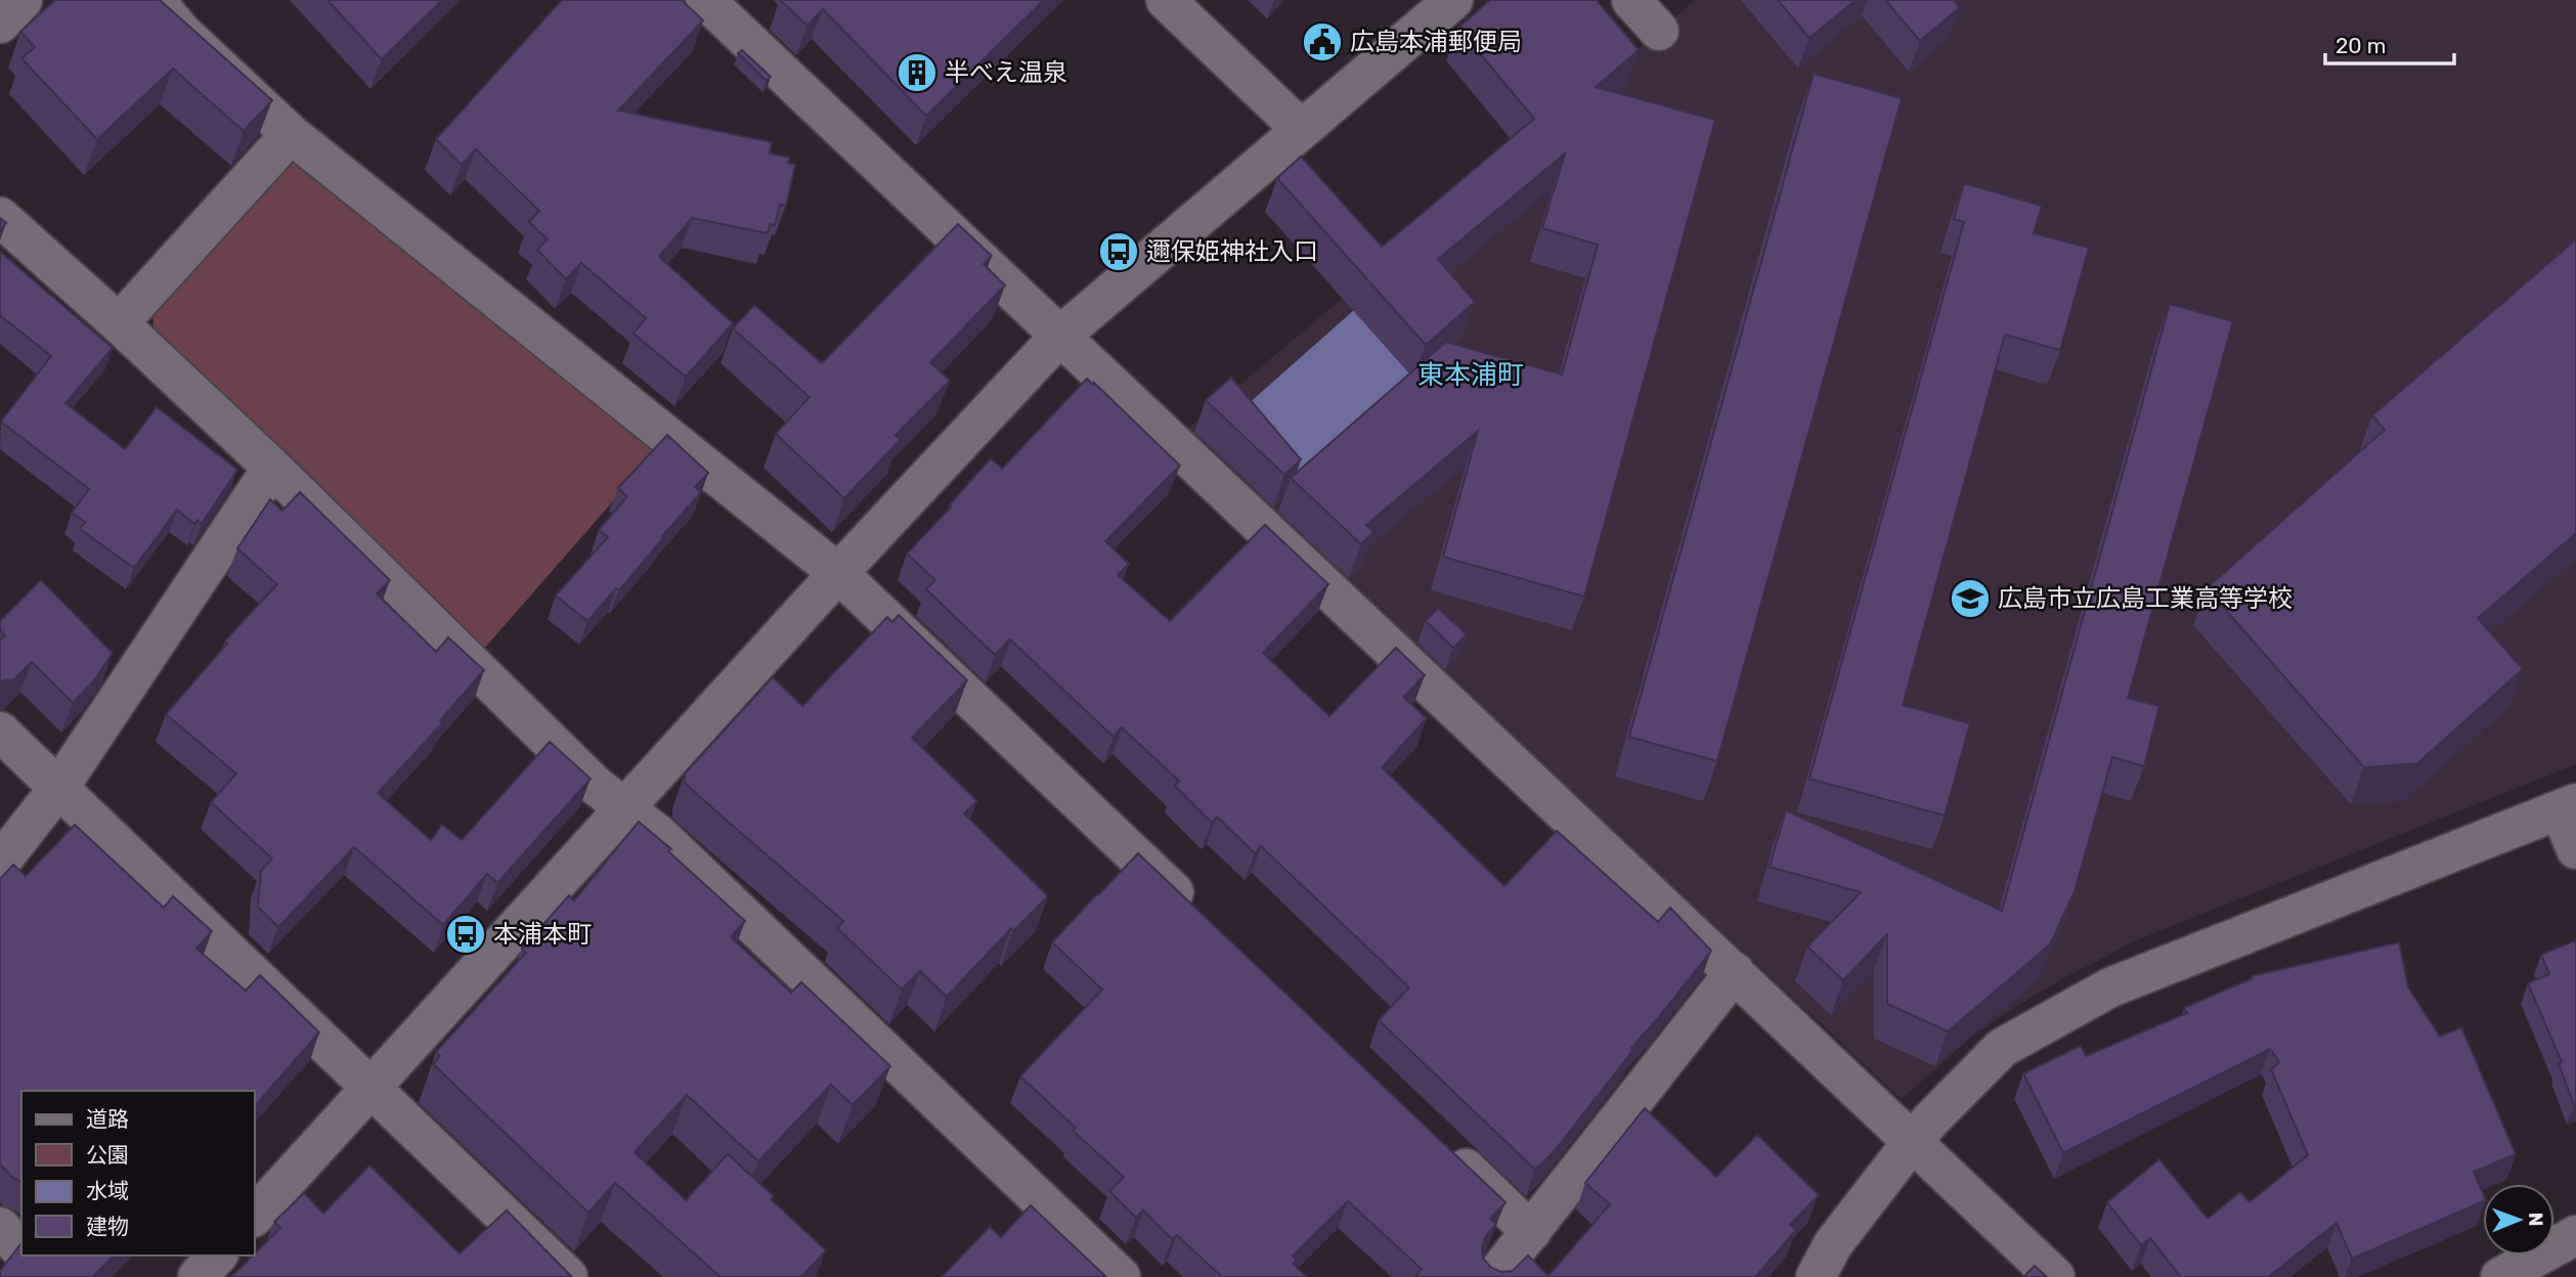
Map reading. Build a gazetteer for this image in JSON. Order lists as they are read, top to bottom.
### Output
{
  "districts": ["東本浦町"],
  "places": {
    "public building": ["広島本浦郵便局"],
    "building": ["半べえ温泉"],
    "bus stop": ["邇保姫神社入口", "本浦本町"],
    "school or university": ["広島市立広島工業高等学校"]
  },
  "legend": [
    "道路",
    "公園",
    "水域",
    "建物"
  ],
  "scale_bar": "20 m",
  "north": "right"
}
